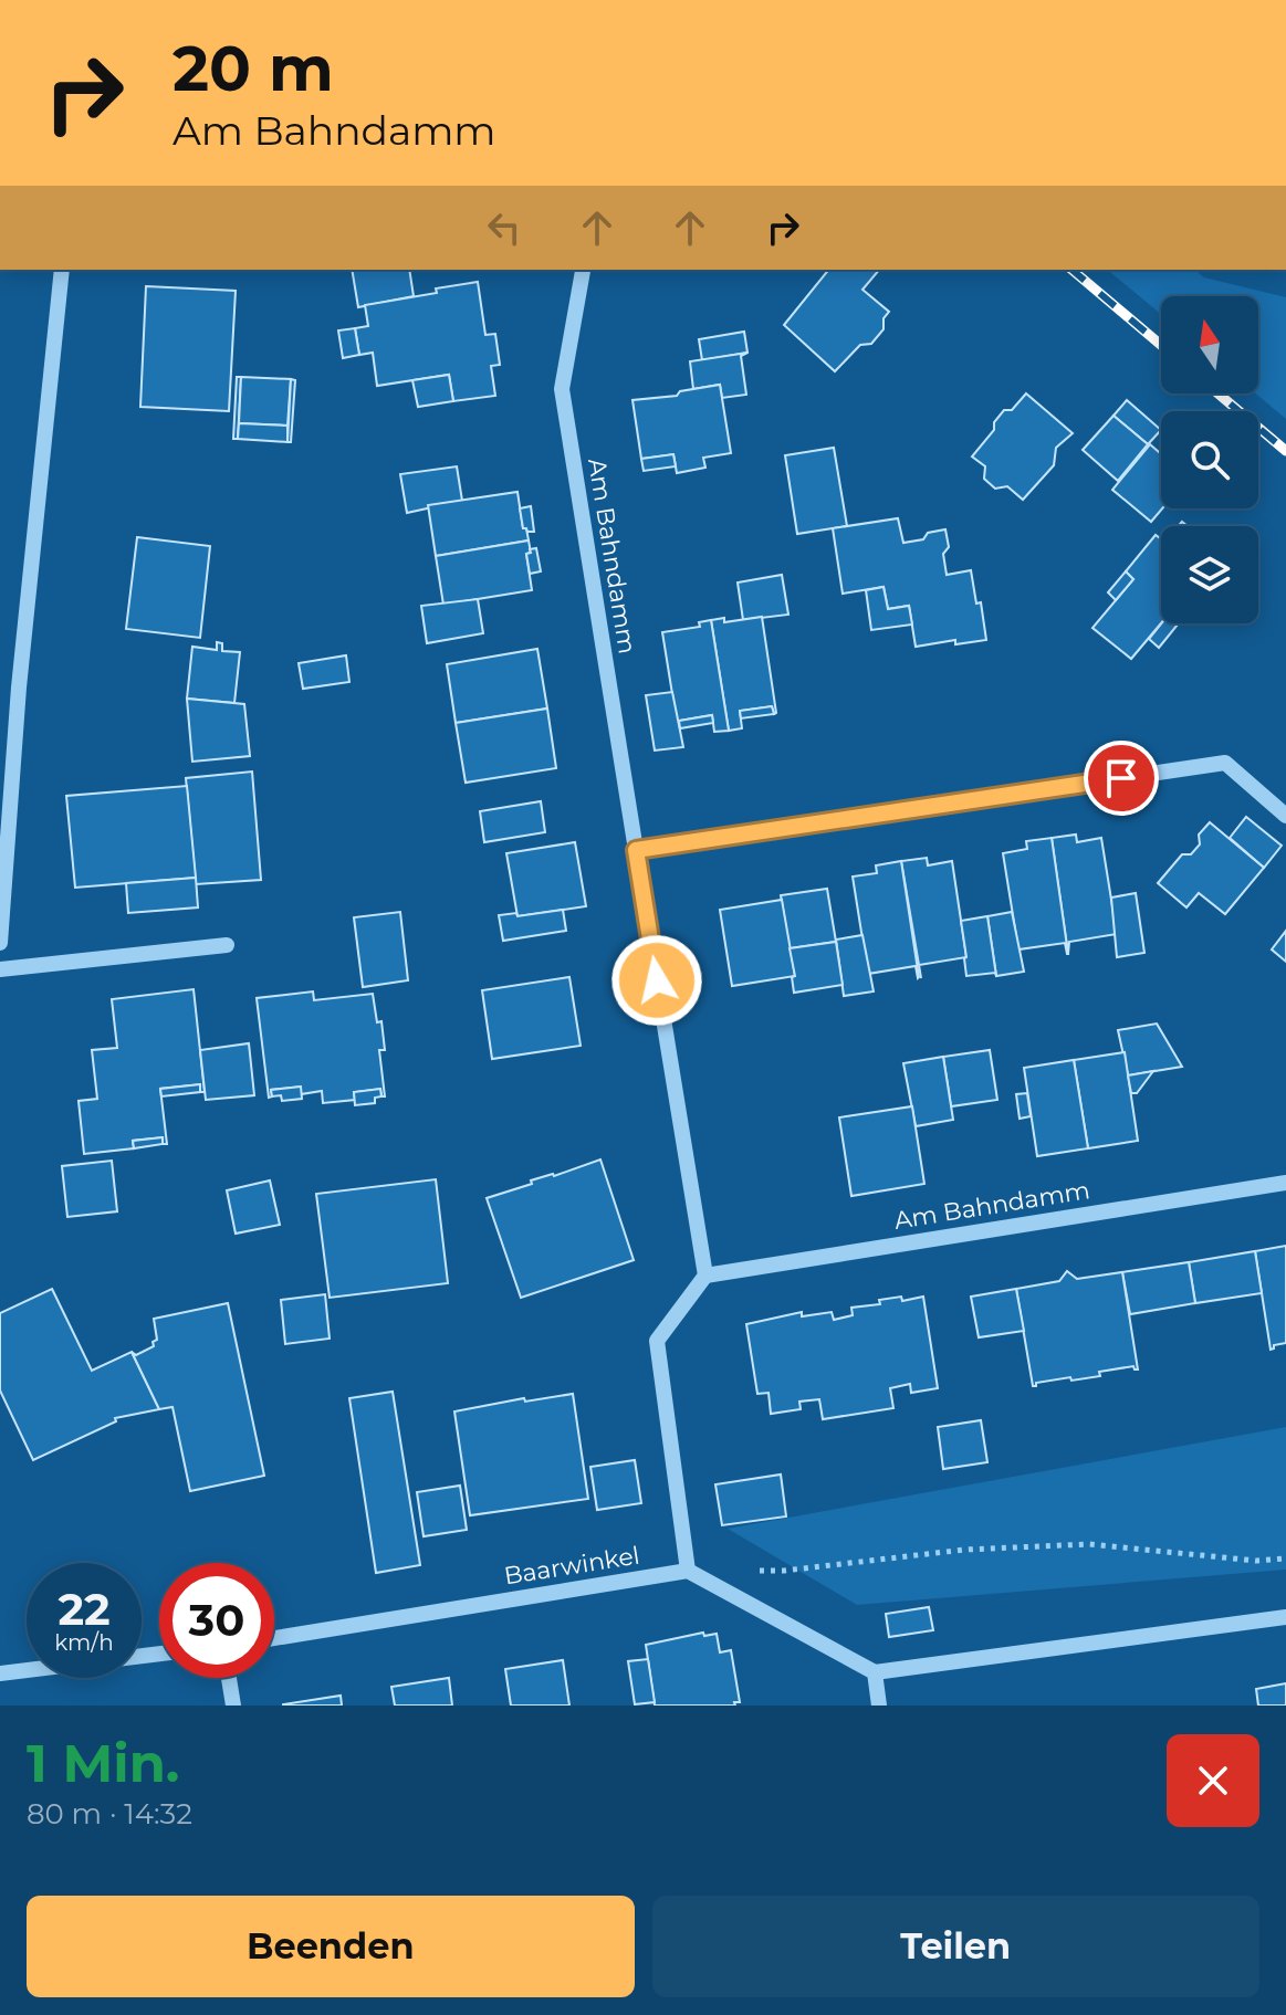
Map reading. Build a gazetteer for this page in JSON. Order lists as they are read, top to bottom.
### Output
{
  "streets": {
    "street": ["Am Bahndamm", "Baarwinkel"]
  },
  "north": "top",
  "page": {
    "turn": ["20 m", "Am Bahndamm"],
    "speed": "22 km/h",
    "limit": "30",
    "heading": ["1 Min.", "80 m · 14:32"],
    "buttons": ["Beenden", "Teilen"]
  }
}
